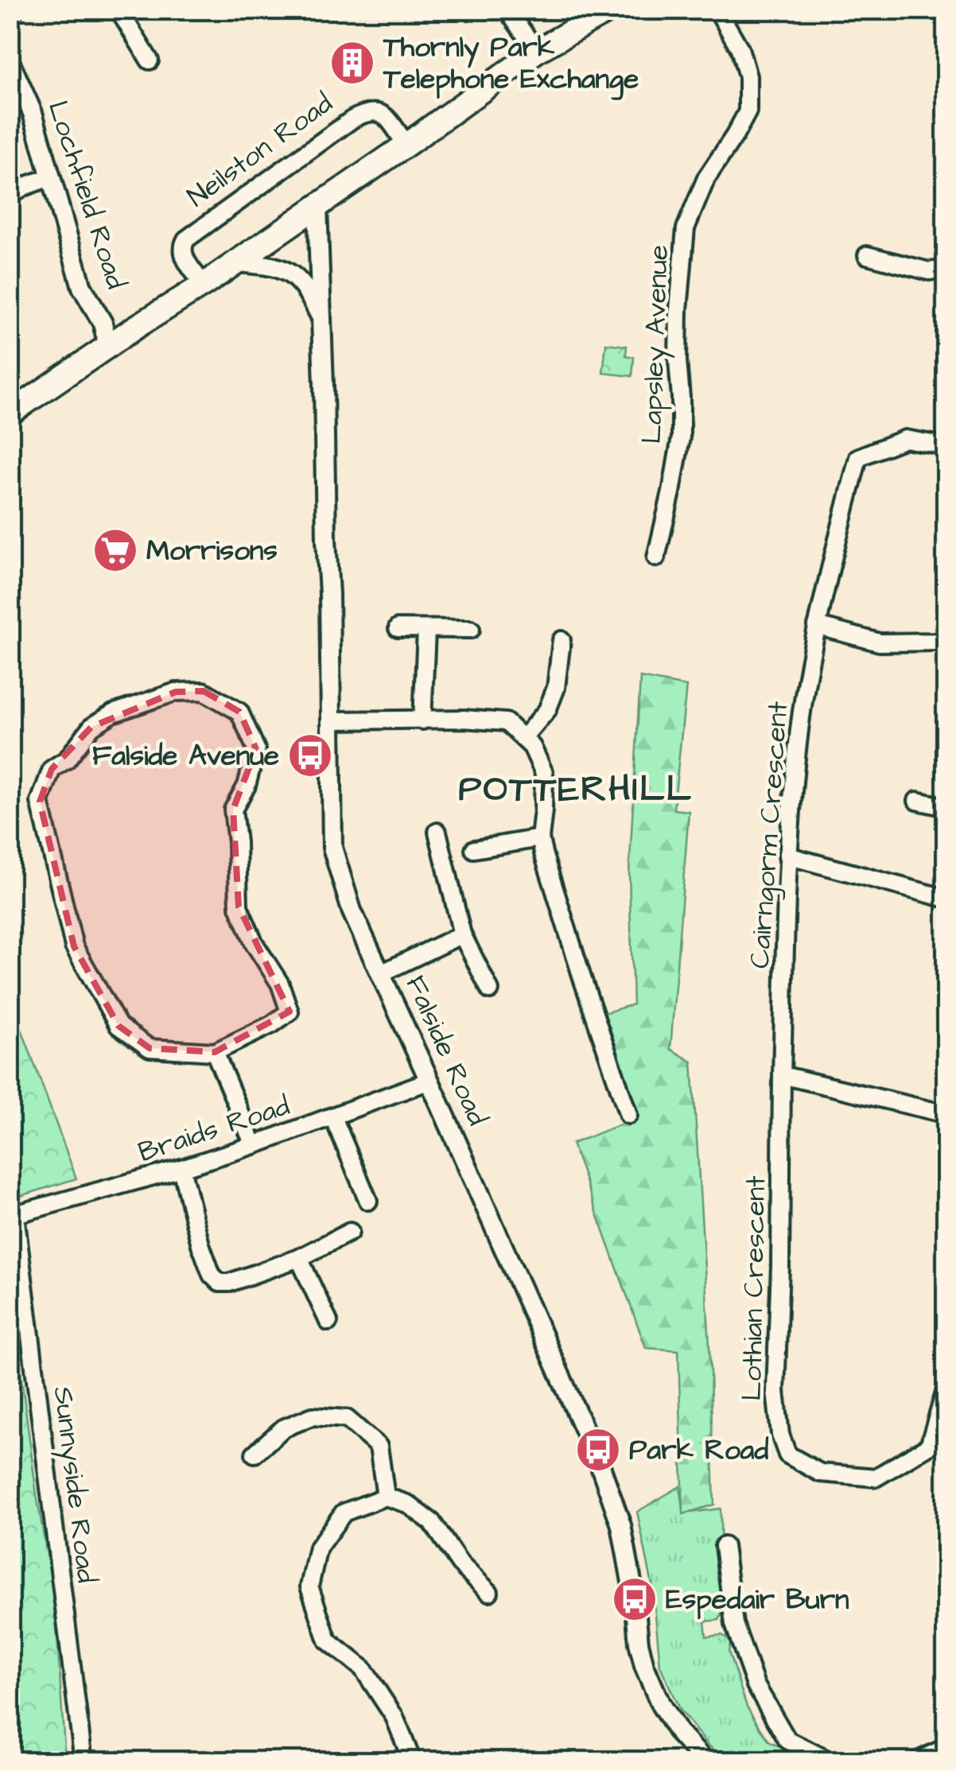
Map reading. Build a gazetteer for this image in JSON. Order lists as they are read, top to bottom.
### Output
{
  "streets": {
    "street": [
      "Neilston Road",
      "Lochfield Road",
      "Lapsley Avenue",
      "Cairngorm Crescent",
      "Falside Road",
      "Braids Road",
      "Lothian Crescent",
      "Sunnyside Road"
    ]
  },
  "crossings": [
    ["Cairngorm Crescent", "Lothian Crescent"],
    ["Falside Road", "Braids Road"],
    ["Braids Road", "Sunnyside Road"]
  ],
  "districts": ["POTTERHILL"],
  "places": {
    "building": ["Thornly Park Telephone Exchange"],
    "supermarket": ["Morrisons"],
    "bus stop": ["Falside Avenue", "Park Road", "Espedair Burn"]
  }
}
